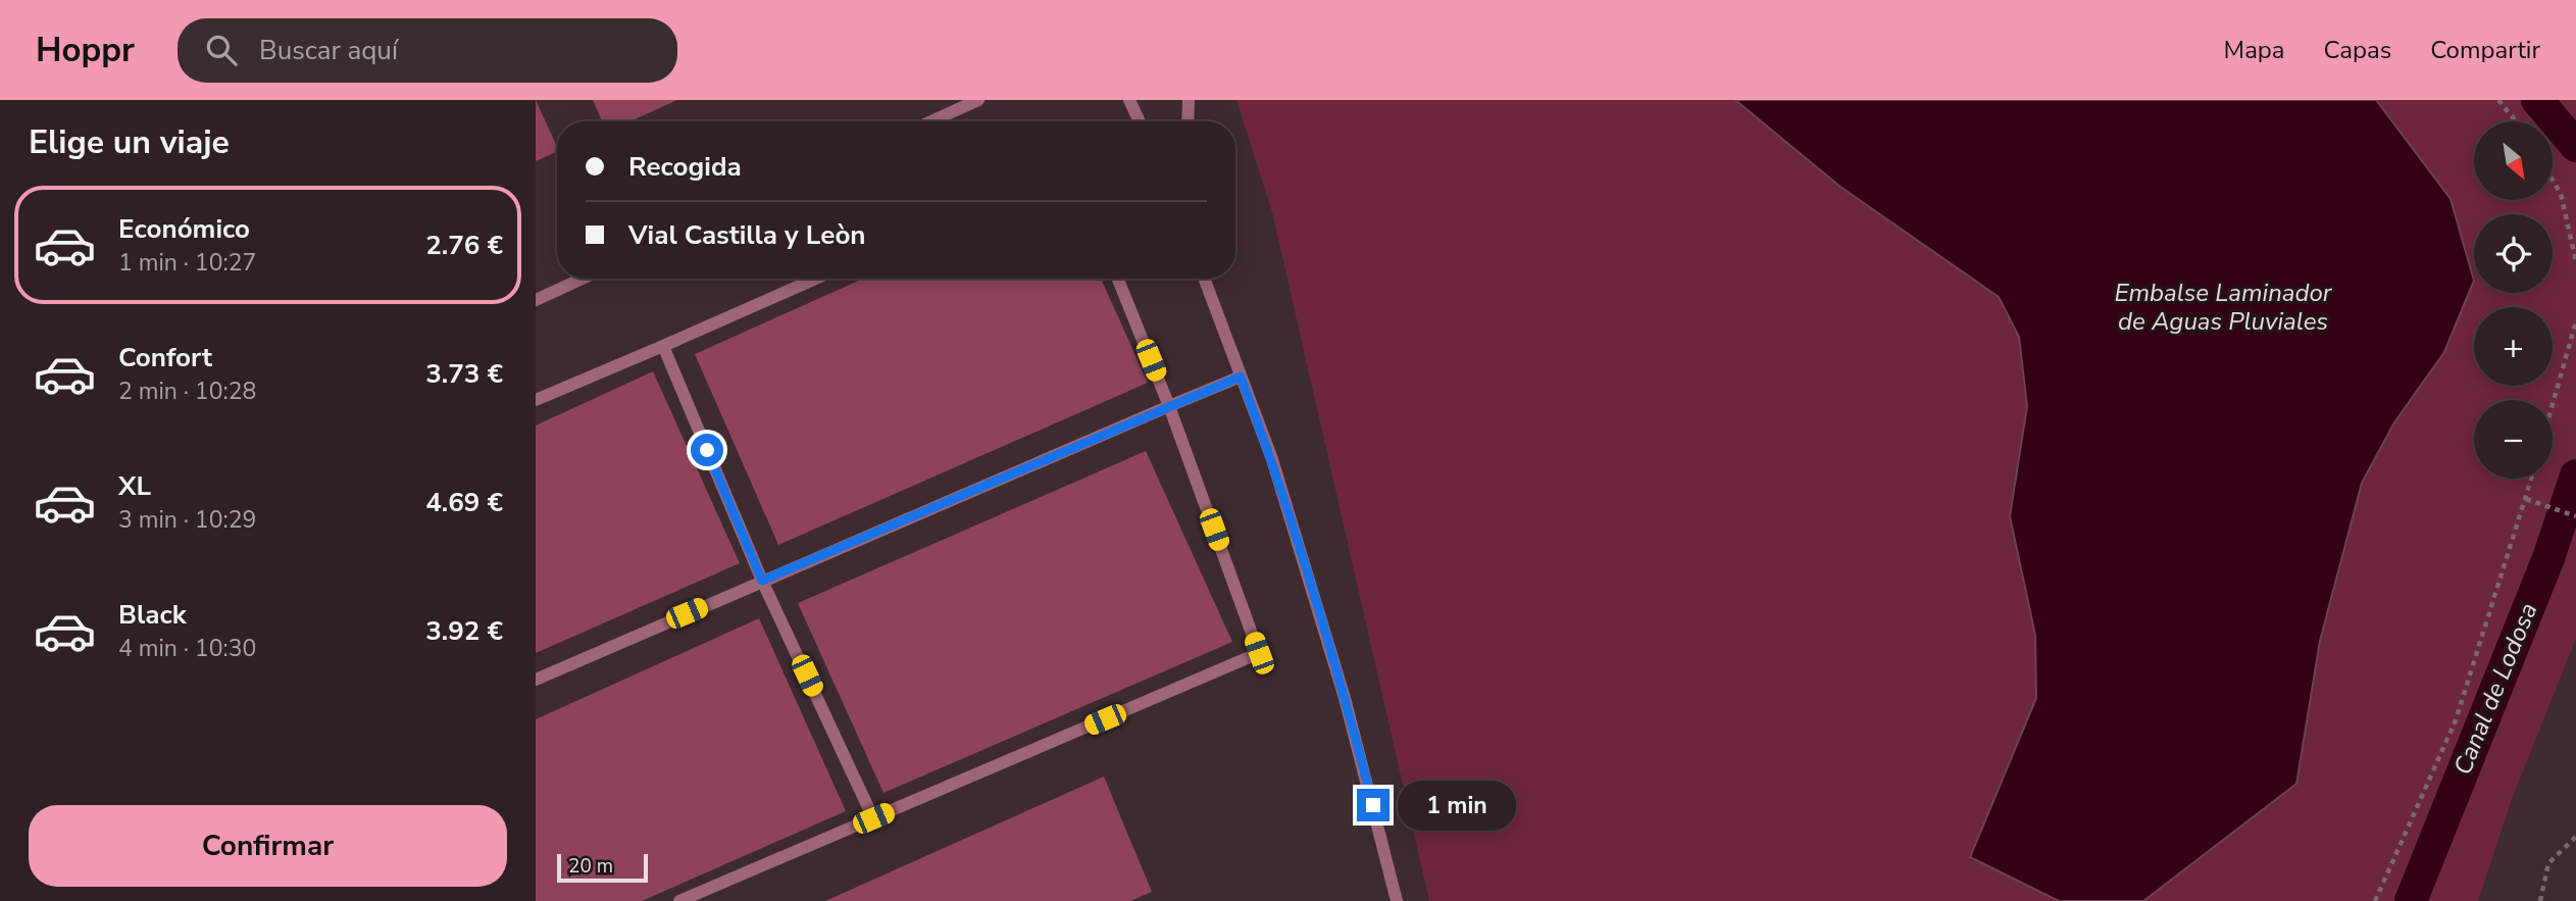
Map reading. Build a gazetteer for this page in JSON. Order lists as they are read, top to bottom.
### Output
{
  "water": ["Embalse Laminador de Aguas Pluviales", "Canal de Lodosa"],
  "scale_bar": "20 m",
  "north": "bottom right",
  "page": {
    "header": "Hoppr",
    "search": "Buscar aquí",
    "nav": ["Mapa", "Capas", "Compartir"],
    "heading": "Elige un viaje",
    "map_buttons": ["+", "−"],
    "banner": ["Recogida", "Vial Castilla y Leòn"],
    "list": [
      {
        "name": "Económico",
        "note": "1 min · 10:27",
        "value": "2.76 €"
      },
      {
        "name": "Confort",
        "note": "2 min · 10:28",
        "value": "3.73 €"
      },
      {
        "name": "XL",
        "note": "3 min · 10:29",
        "value": "4.69 €"
      },
      {
        "name": "Black",
        "note": "4 min · 10:30",
        "value": "3.92 €"
      }
    ],
    "bubble": "1 min",
    "buttons": "Confirmar",
    "scale": "20 m"
  }
}
